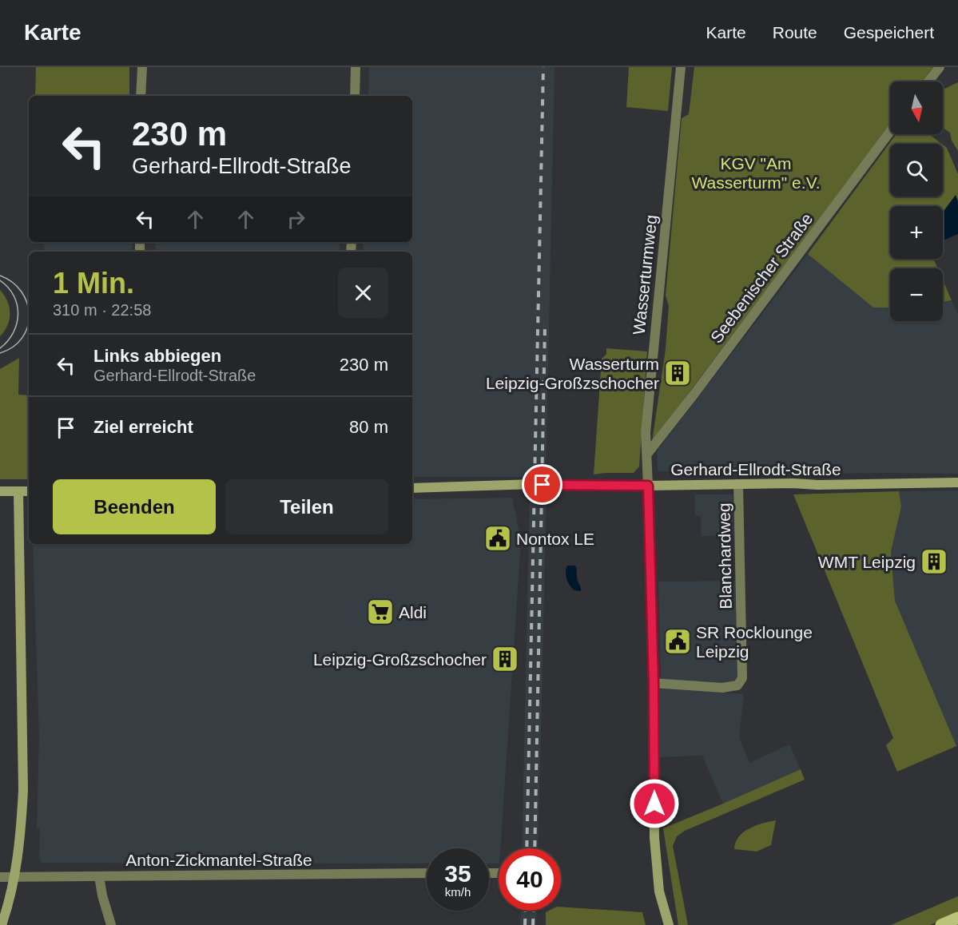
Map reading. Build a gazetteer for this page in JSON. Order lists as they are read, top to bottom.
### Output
{
  "streets": {
    "street": [
      "Wasserturmweg",
      "Seebenischer Straße",
      "Gerhard-Ellrodt-Straße",
      "Blanchardweg",
      "Anton-Zickmantel-Straße"
    ]
  },
  "crossings": [
    ["Wasserturmweg", "Seebenischer Straße"],
    ["Wasserturmweg", "Gerhard-Ellrodt-Straße"],
    ["Gerhard-Ellrodt-Straße", "Blanchardweg"]
  ],
  "parks": ["KGV \"Am Wasserturm\" e.V."],
  "places": {
    "building": ["Wasserturm Leipzig-Großzschocher", "WMT Leipzig", "Leipzig-Großzschocher"],
    "public building": ["Nontox LE", "SR Rocklounge Leipzig"],
    "supermarket": ["Aldi"]
  },
  "north": "bottom",
  "page": {
    "header": "Karte",
    "nav": ["Karte", "Route", "Gespeichert"],
    "map_buttons": ["+", "−"],
    "turn": ["230 m", "Gerhard-Ellrodt-Straße"],
    "heading": ["1 Min.", "310 m · 22:58"],
    "list": [
      {
        "name": "Links abbiegen",
        "note": "Gerhard-Ellrodt-Straße",
        "value": "230 m"
      },
      {
        "name": "Ziel erreicht",
        "value": "80 m"
      }
    ],
    "buttons": ["Beenden", "Teilen"],
    "speed": "35 km/h",
    "limit": "40"
  }
}
